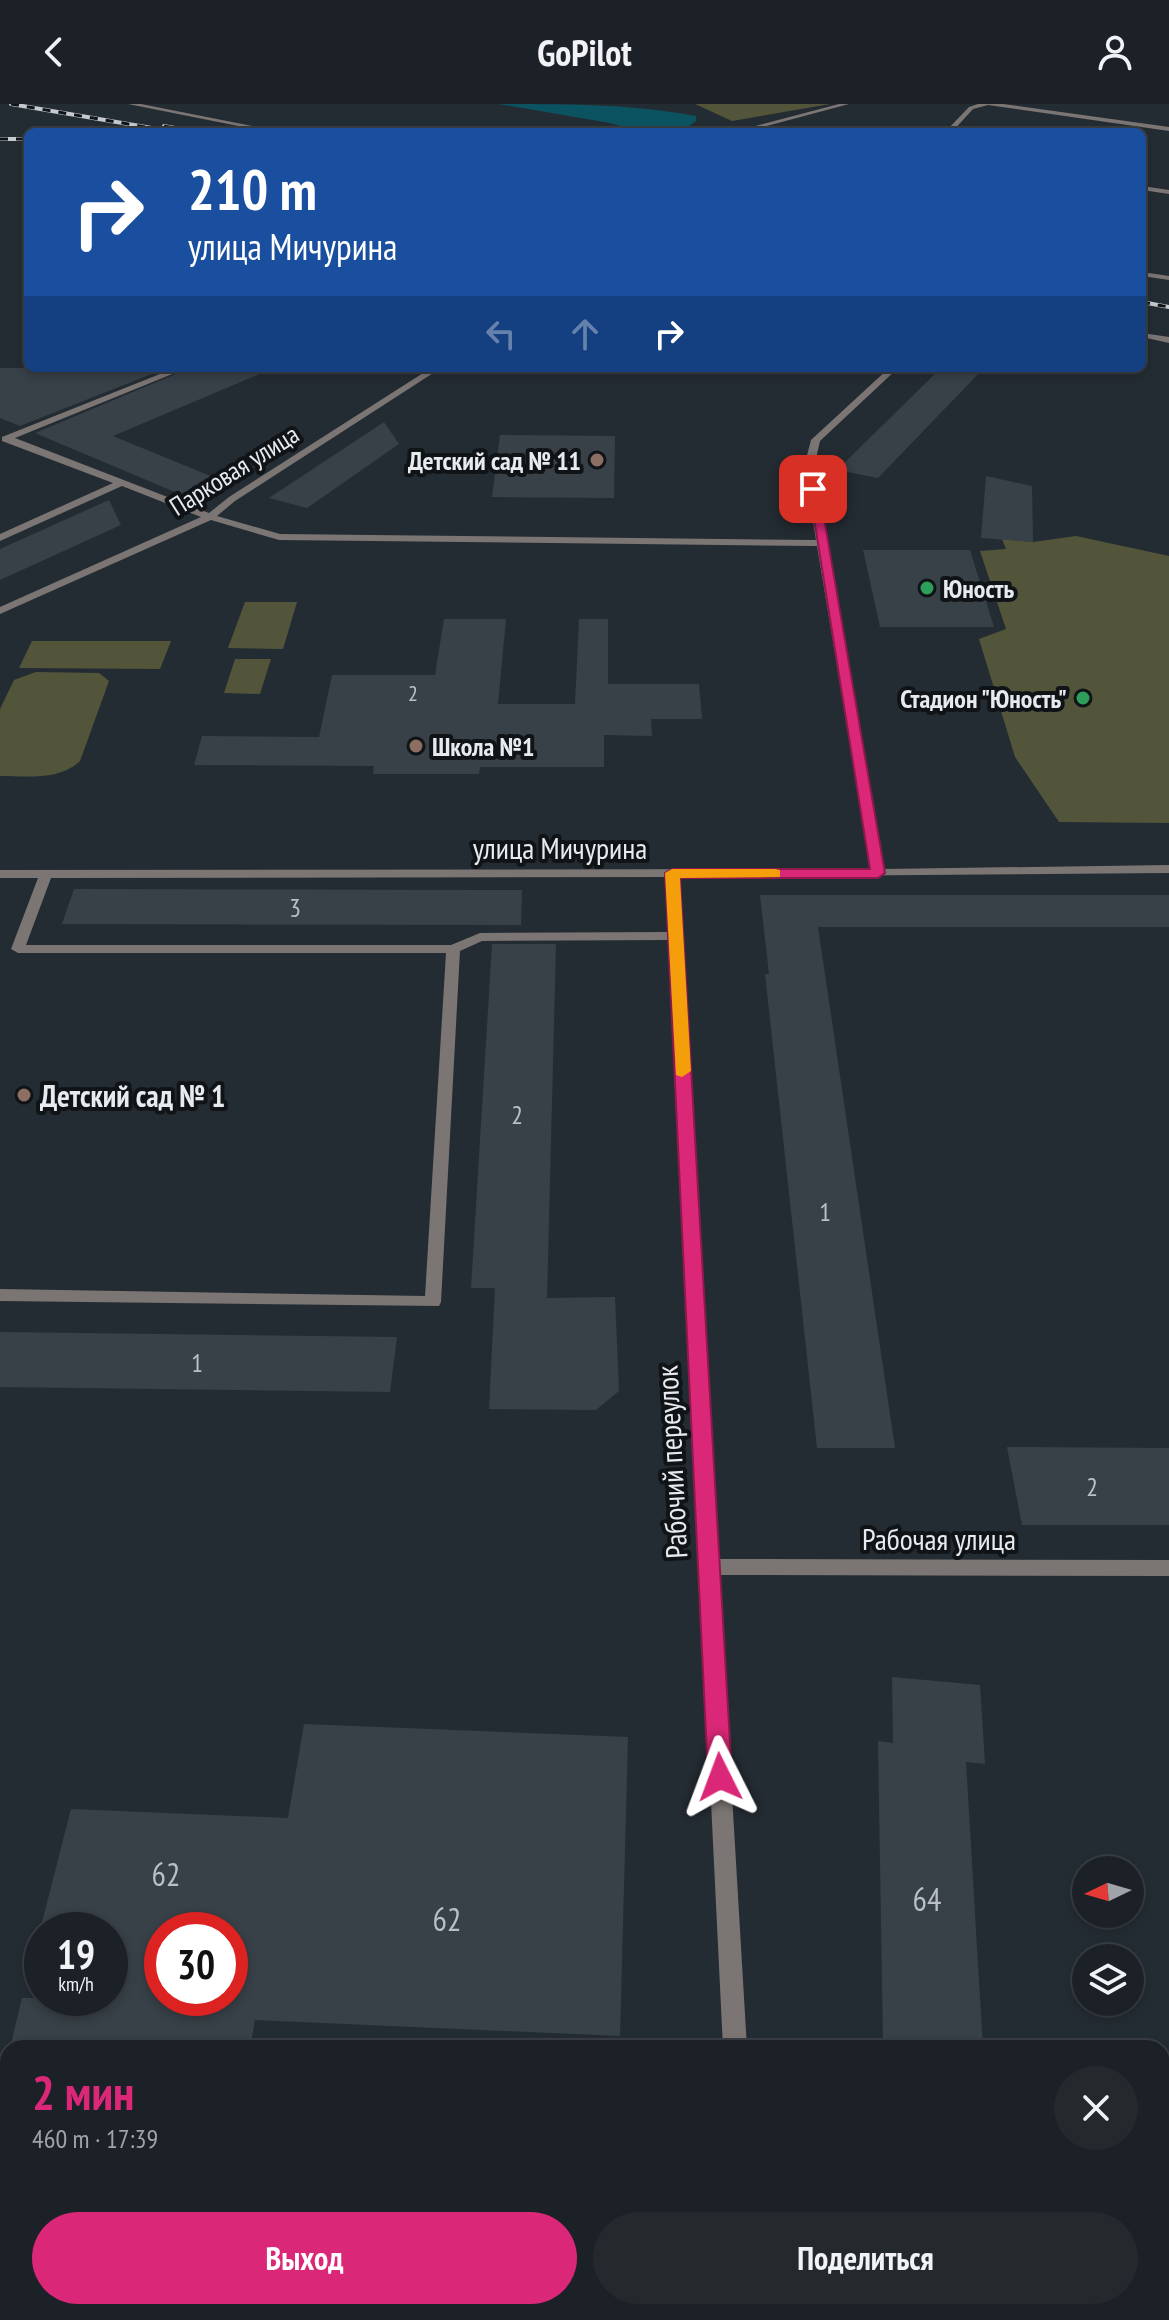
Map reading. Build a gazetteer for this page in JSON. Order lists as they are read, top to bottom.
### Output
{
  "streets": {
    "street": [
      "Парковая улица",
      "улица Мичурина",
      "Рабочий переулок",
      "Рабочая улица"
    ]
  },
  "crossings": [
    ["улица Мичурина", "Рабочий переулок"],
    ["Рабочий переулок", "Рабочая улица"]
  ],
  "places": [
    "Детский сад № 11",
    "Юность",
    "Стадион \"Юность\"",
    "Школа №1",
    "Детский сад № 1"
  ],
  "house_numbers": [
    "2",
    "3",
    "2",
    "1",
    "1",
    "2",
    "62",
    "64",
    "62"
  ],
  "north": "left",
  "page": {
    "header": "GoPilot",
    "turn": ["210 m", "улица Мичурина"],
    "speed": "19 km/h",
    "limit": "30",
    "heading": ["2 мин", "460 m · 17:39"],
    "buttons": ["Выход", "Поделиться"]
  }
}
